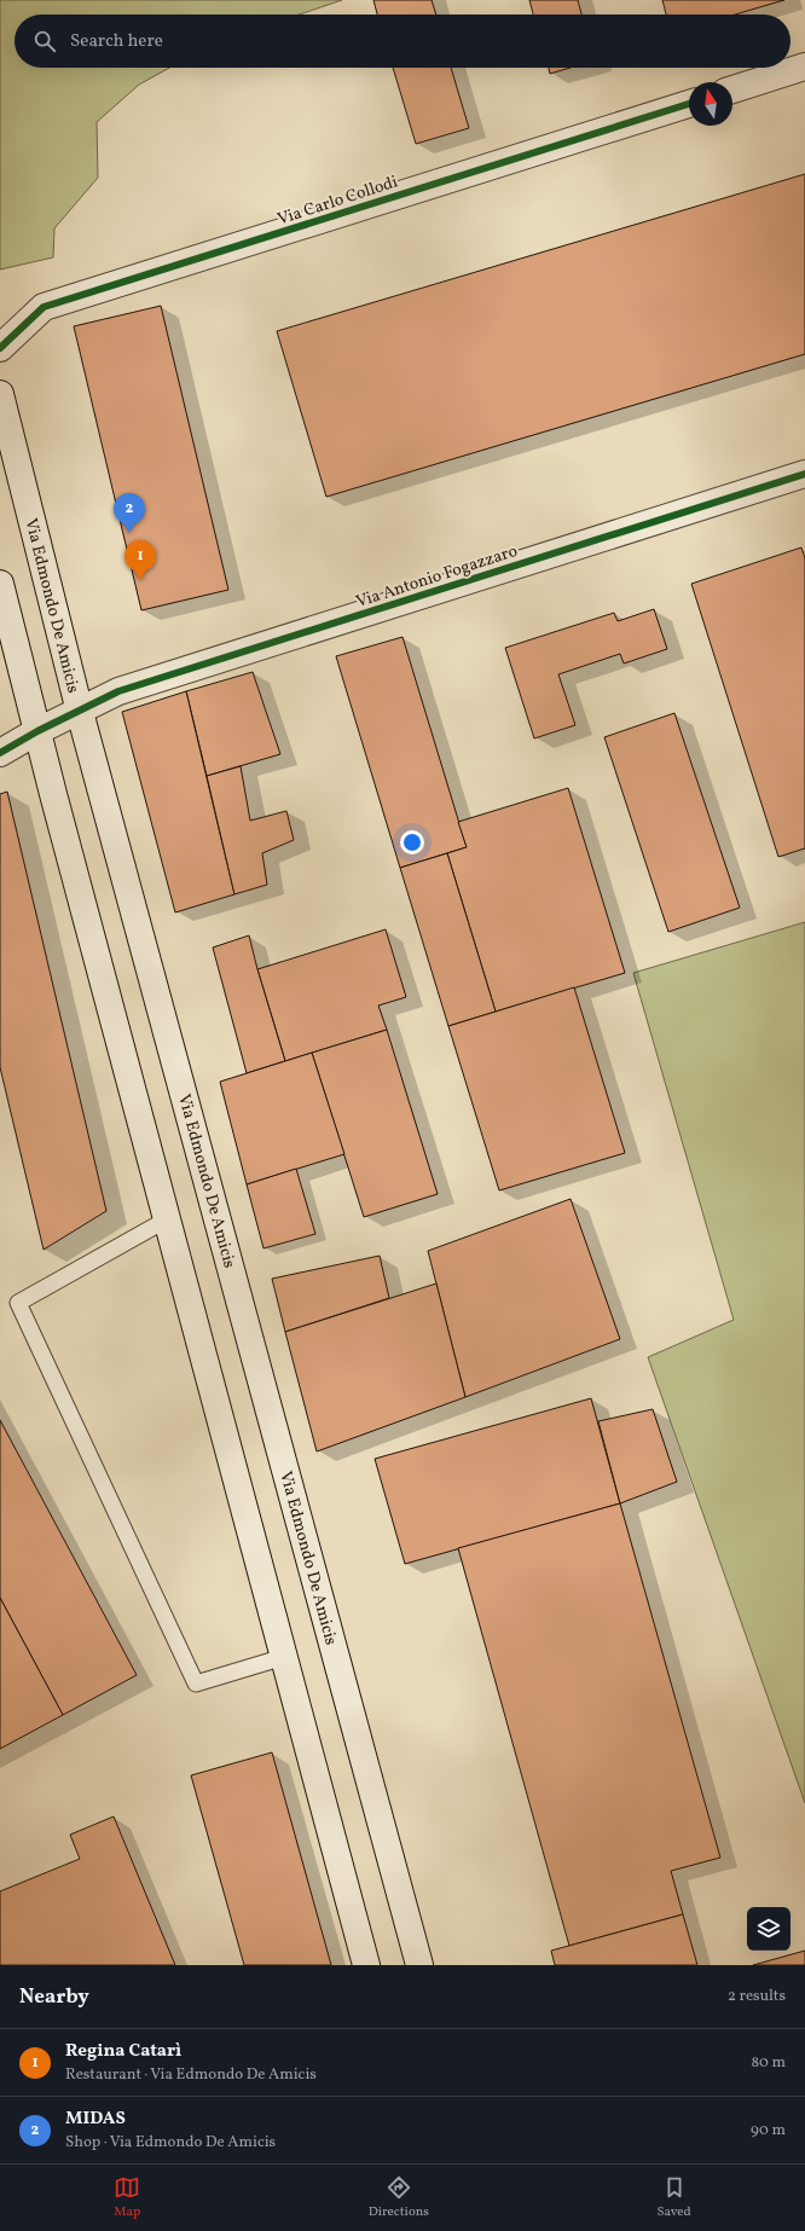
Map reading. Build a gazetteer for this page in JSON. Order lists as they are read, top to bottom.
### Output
{
  "streets": {
    "main road": ["Via Carlo Collodi", "Via Antonio Fogazzaro", "Via Edmondo De Amicis"]
  },
  "crossings": [
    ["Via Antonio Fogazzaro", "Via Edmondo De Amicis"]
  ],
  "north": "top",
  "page": {
    "search": "Search here",
    "pins": ["2", "1"],
    "heading": ["Nearby", "2 results"],
    "list": [
      {
        "mark": "1",
        "name": "Regina Catarì",
        "note": "Restaurant · Via Edmondo De Amicis",
        "value": "80 m"
      },
      {
        "mark": "2",
        "name": "MIDAS",
        "note": "Shop · Via Edmondo De Amicis",
        "value": "90 m"
      }
    ],
    "nav": ["Map", "Directions", "Saved"]
  }
}
